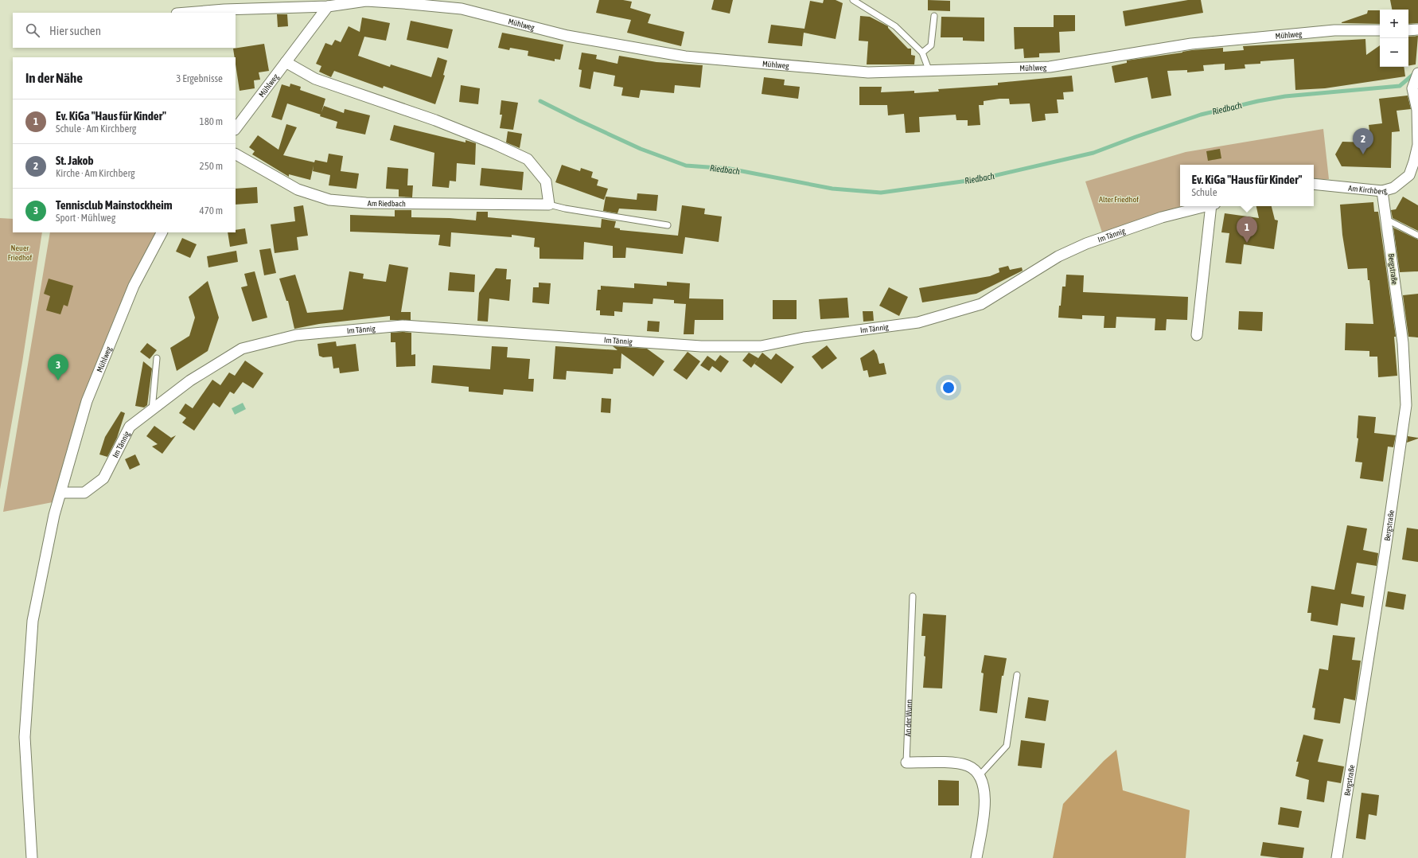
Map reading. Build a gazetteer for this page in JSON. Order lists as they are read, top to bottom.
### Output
{
  "streets": {
    "street": [
      "Mühlweg",
      "Am Kirchberg",
      "Am Riedbach",
      "Im Tännig",
      "Bergstraße",
      "An der Wunn"
    ]
  },
  "crossings": [
    ["Mühlweg", "Im Tännig"],
    ["Am Kirchberg", "Bergstraße"]
  ],
  "water": ["Riedbach"],
  "parks": ["Alter Friedhof", "Neuer Friedhof"],
  "page": {
    "map_buttons": ["+", "−"],
    "search": "Hier suchen",
    "heading": ["In der Nähe", "3 Ergebnisse"],
    "list": [
      {
        "mark": "1",
        "name": "Ev. KiGa \"Haus für Kinder\"",
        "note": "Schule · Am Kirchberg",
        "value": "180 m"
      },
      {
        "mark": "2",
        "name": "St. Jakob",
        "note": "Kirche · Am Kirchberg",
        "value": "250 m"
      },
      {
        "mark": "3",
        "name": "Tennisclub Mainstockheim",
        "note": "Sport · Mühlweg",
        "value": "470 m"
      }
    ],
    "pins": ["2", "1", "3"],
    "popup": ["Ev. KiGa \"Haus für Kinder\"", "Schule"]
  }
}
